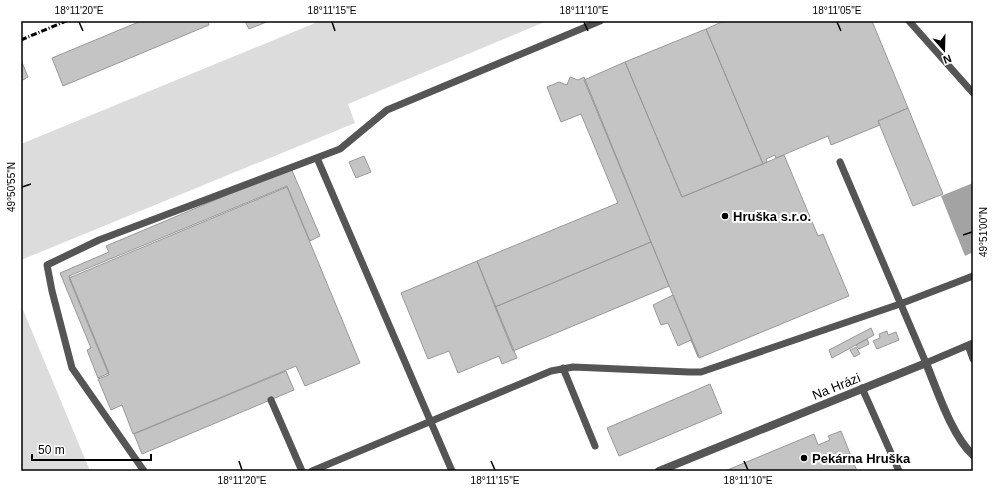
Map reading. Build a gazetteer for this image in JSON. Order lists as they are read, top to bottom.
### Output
{
  "streets": {
    "street": ["Na Hrázi"]
  },
  "places": ["Hruška s.r.o.", "Pekárna Hruška"],
  "scale_bar": "50 m",
  "north": "bottom",
  "coordinates": [
    "18°11'20\"E",
    "18°11'15\"E",
    "18°11'10\"E",
    "18°11'05\"E",
    "49°50'55\"N",
    "49°51'00\"N"
  ]
}
